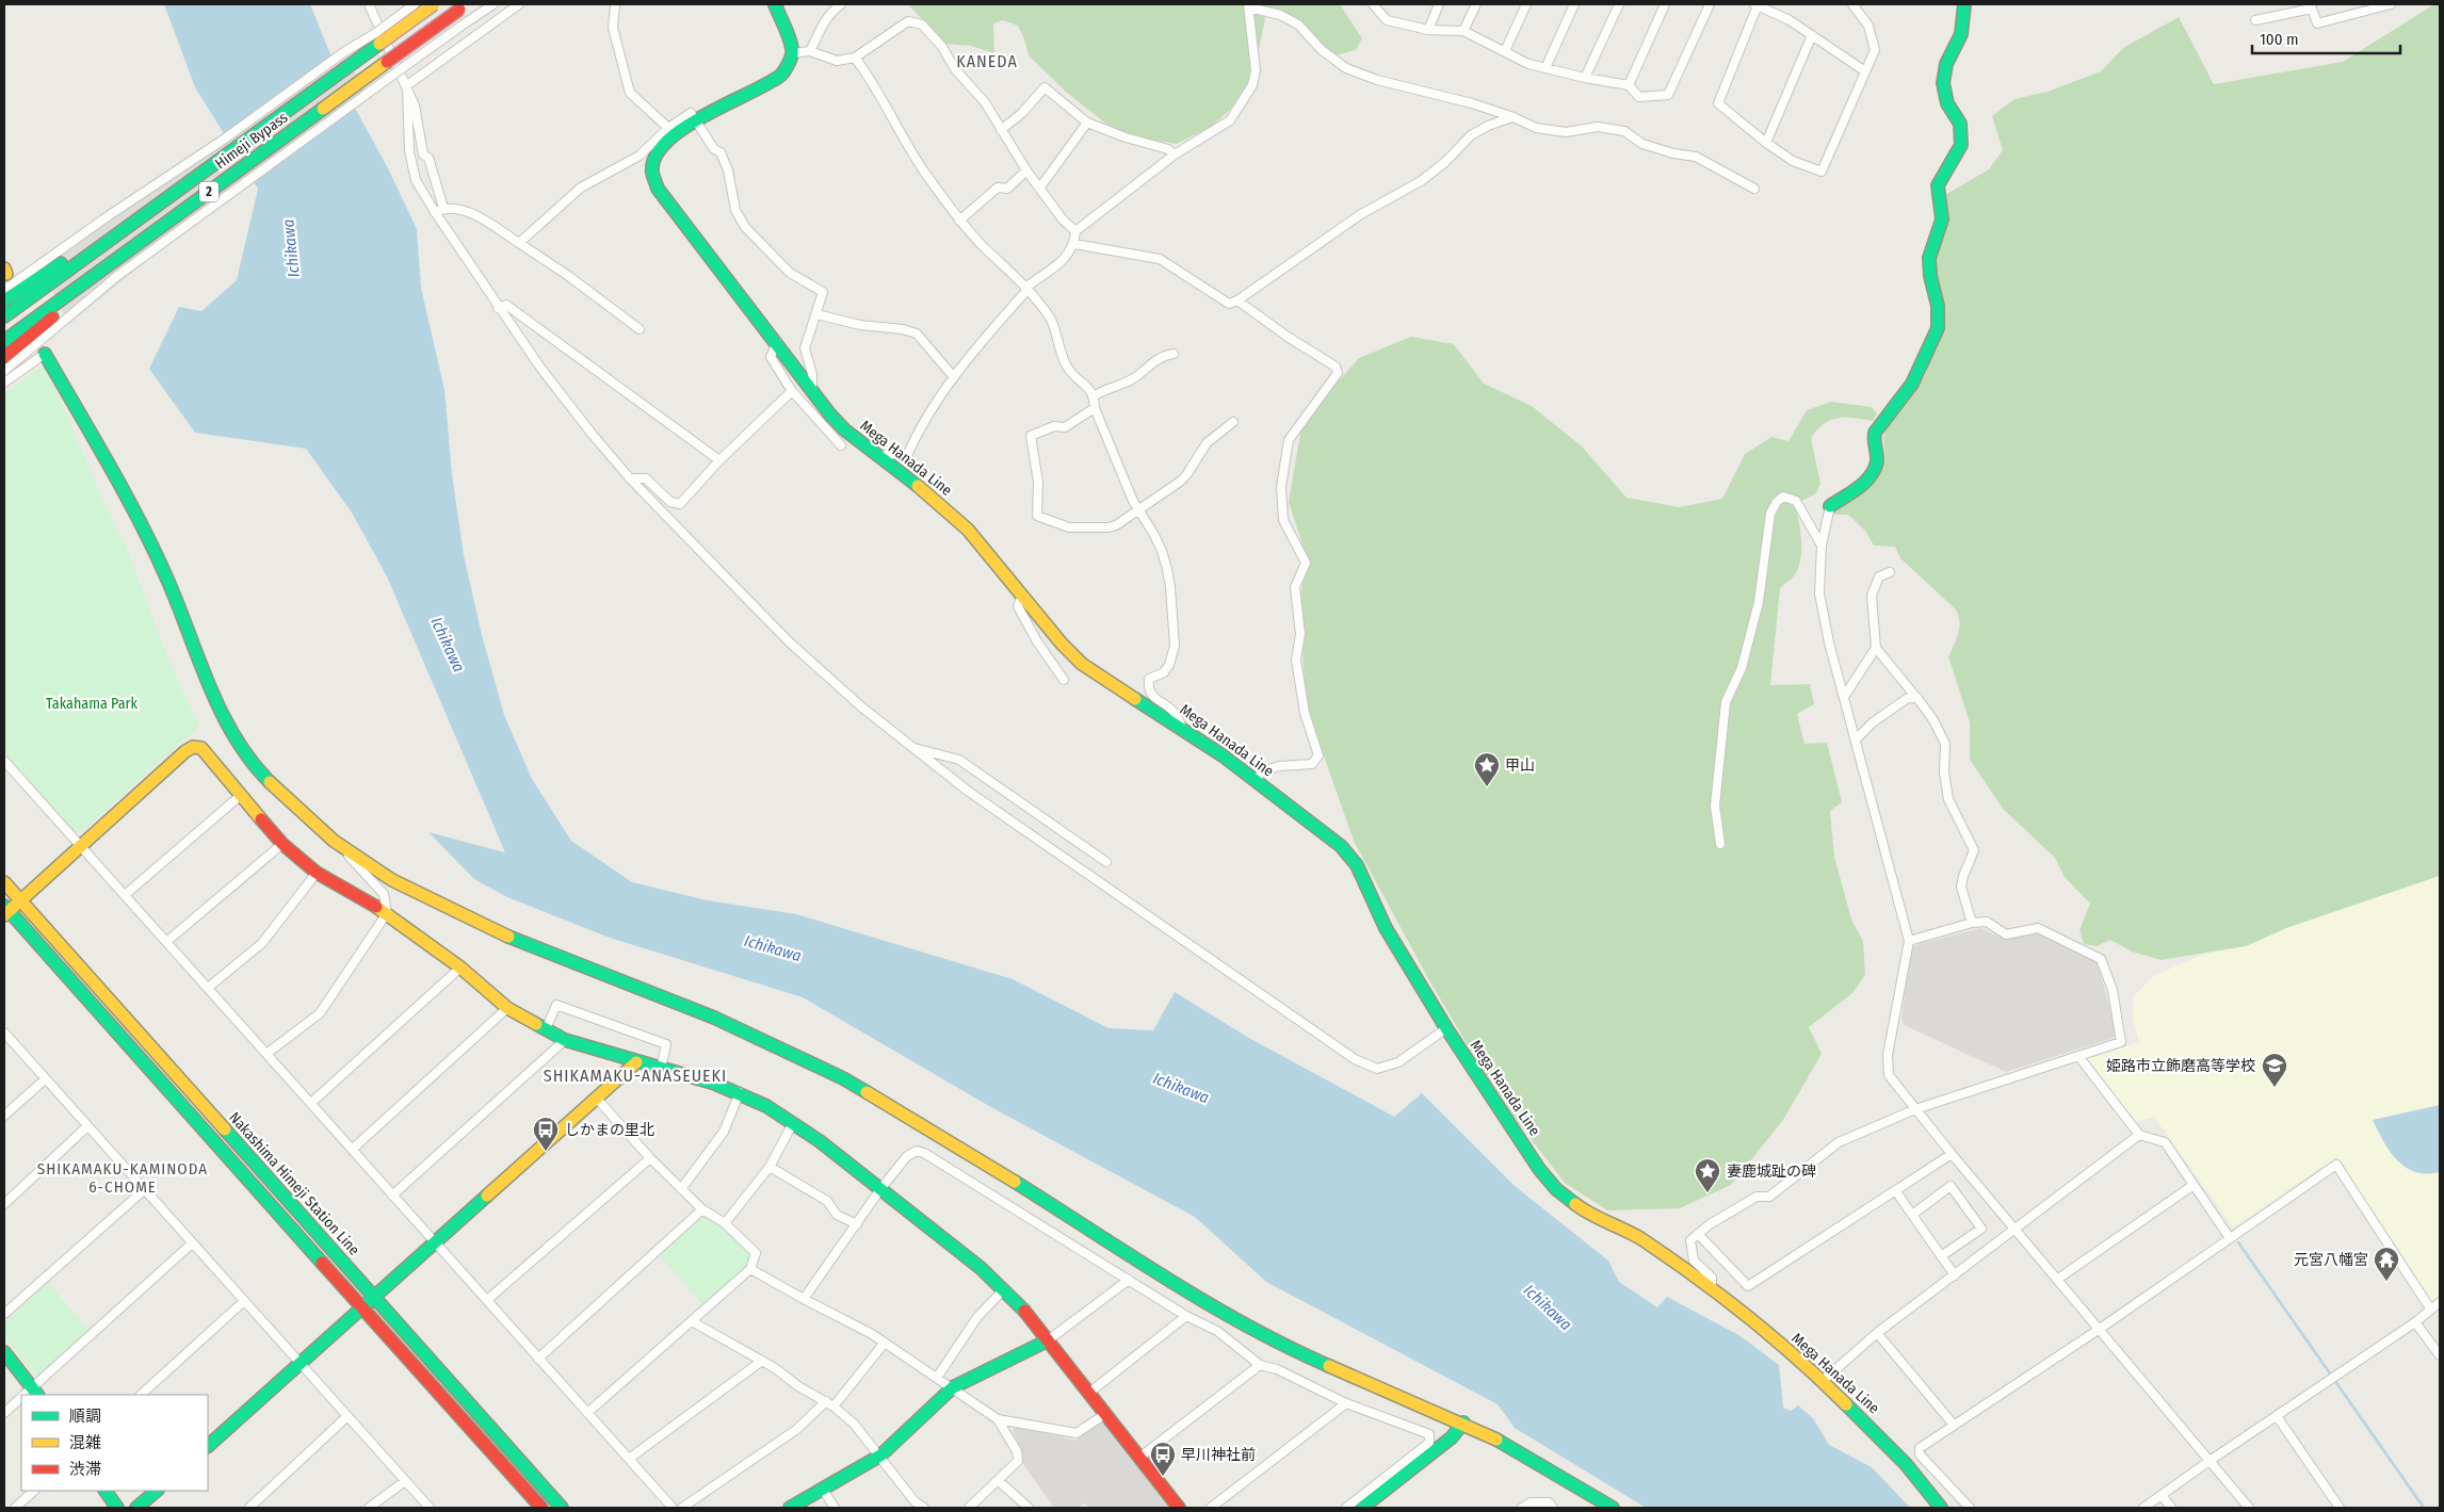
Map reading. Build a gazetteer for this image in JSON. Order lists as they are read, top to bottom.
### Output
{
  "streets": {
    "main road": [
      "Himeji Bypass",
      "2",
      "Mega Hanada Line",
      "Nakashima Himeji Station Line"
    ]
  },
  "districts": ["KANEDA", "SHIKAMAKU-ANASEUEKI", "SHIKAMAKU-KAMINODA 6-CHOME"],
  "water": ["Ichikawa"],
  "parks": ["Takahama Park"],
  "places": {
    "place": ["甲山", "妻鹿城趾の碑"],
    "school or university": ["姫路市立飾磨高等学校"],
    "bus stop": ["しかまの里北", "早川神社前"],
    "temple": ["元宮八幡宮"]
  },
  "legend": ["順調", "混雑", "渋滞"],
  "scale_bar": "100 m"
}
